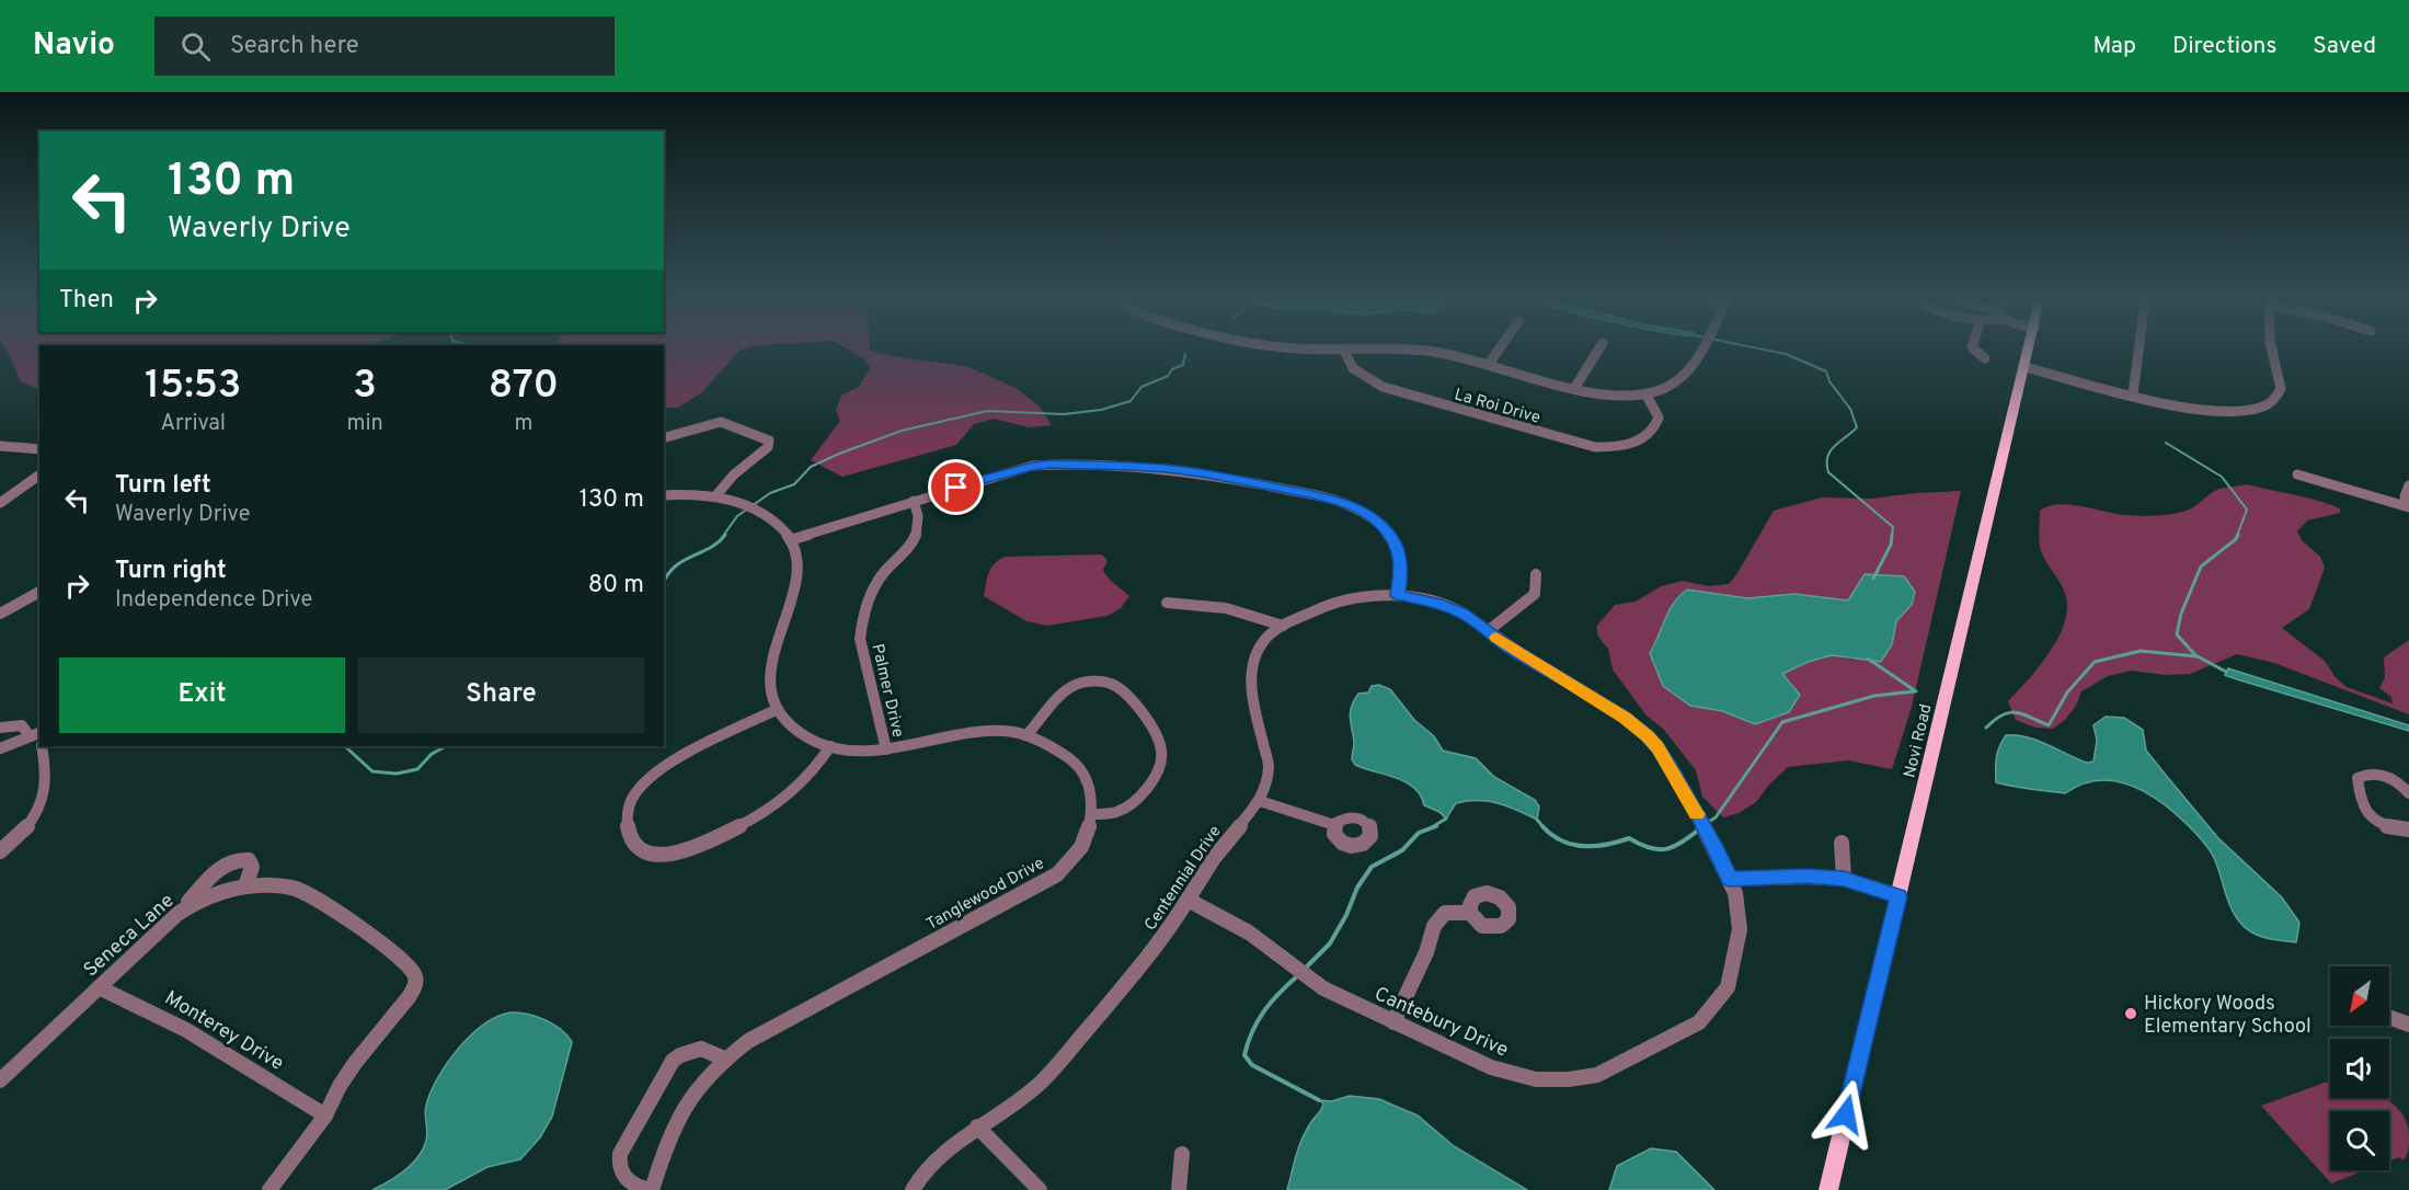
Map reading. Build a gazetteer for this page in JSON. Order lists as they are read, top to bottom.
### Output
{
  "streets": {
    "main road": ["Novi Road"],
    "street": [
      "La Roi Drive",
      "Palmer Drive",
      "Centennial Drive",
      "Tanglewood Drive",
      "Seneca Lane",
      "Cantebury Drive",
      "Monterey Drive"
    ]
  },
  "crossings": [
    ["Palmer Drive", "Tanglewood Drive"],
    ["Centennial Drive", "Cantebury Drive"],
    ["Seneca Lane", "Monterey Drive"]
  ],
  "places": ["Hickory Woods Elementary School"],
  "north": "bottom left",
  "page": {
    "header": "Navio",
    "search": "Search here",
    "nav": ["Map", "Directions", "Saved"],
    "turn": ["130 m", "Waverly Drive"],
    "then": "Then",
    "eta": [
      "15:53",
      "Arrival",
      "3",
      "min",
      "870",
      "m"
    ],
    "list": [
      {
        "name": "Turn left",
        "note": "Waverly Drive",
        "value": "130 m"
      },
      {
        "name": "Turn right",
        "note": "Independence Drive",
        "value": "80 m"
      }
    ],
    "buttons": ["Exit", "Share"]
  }
}
